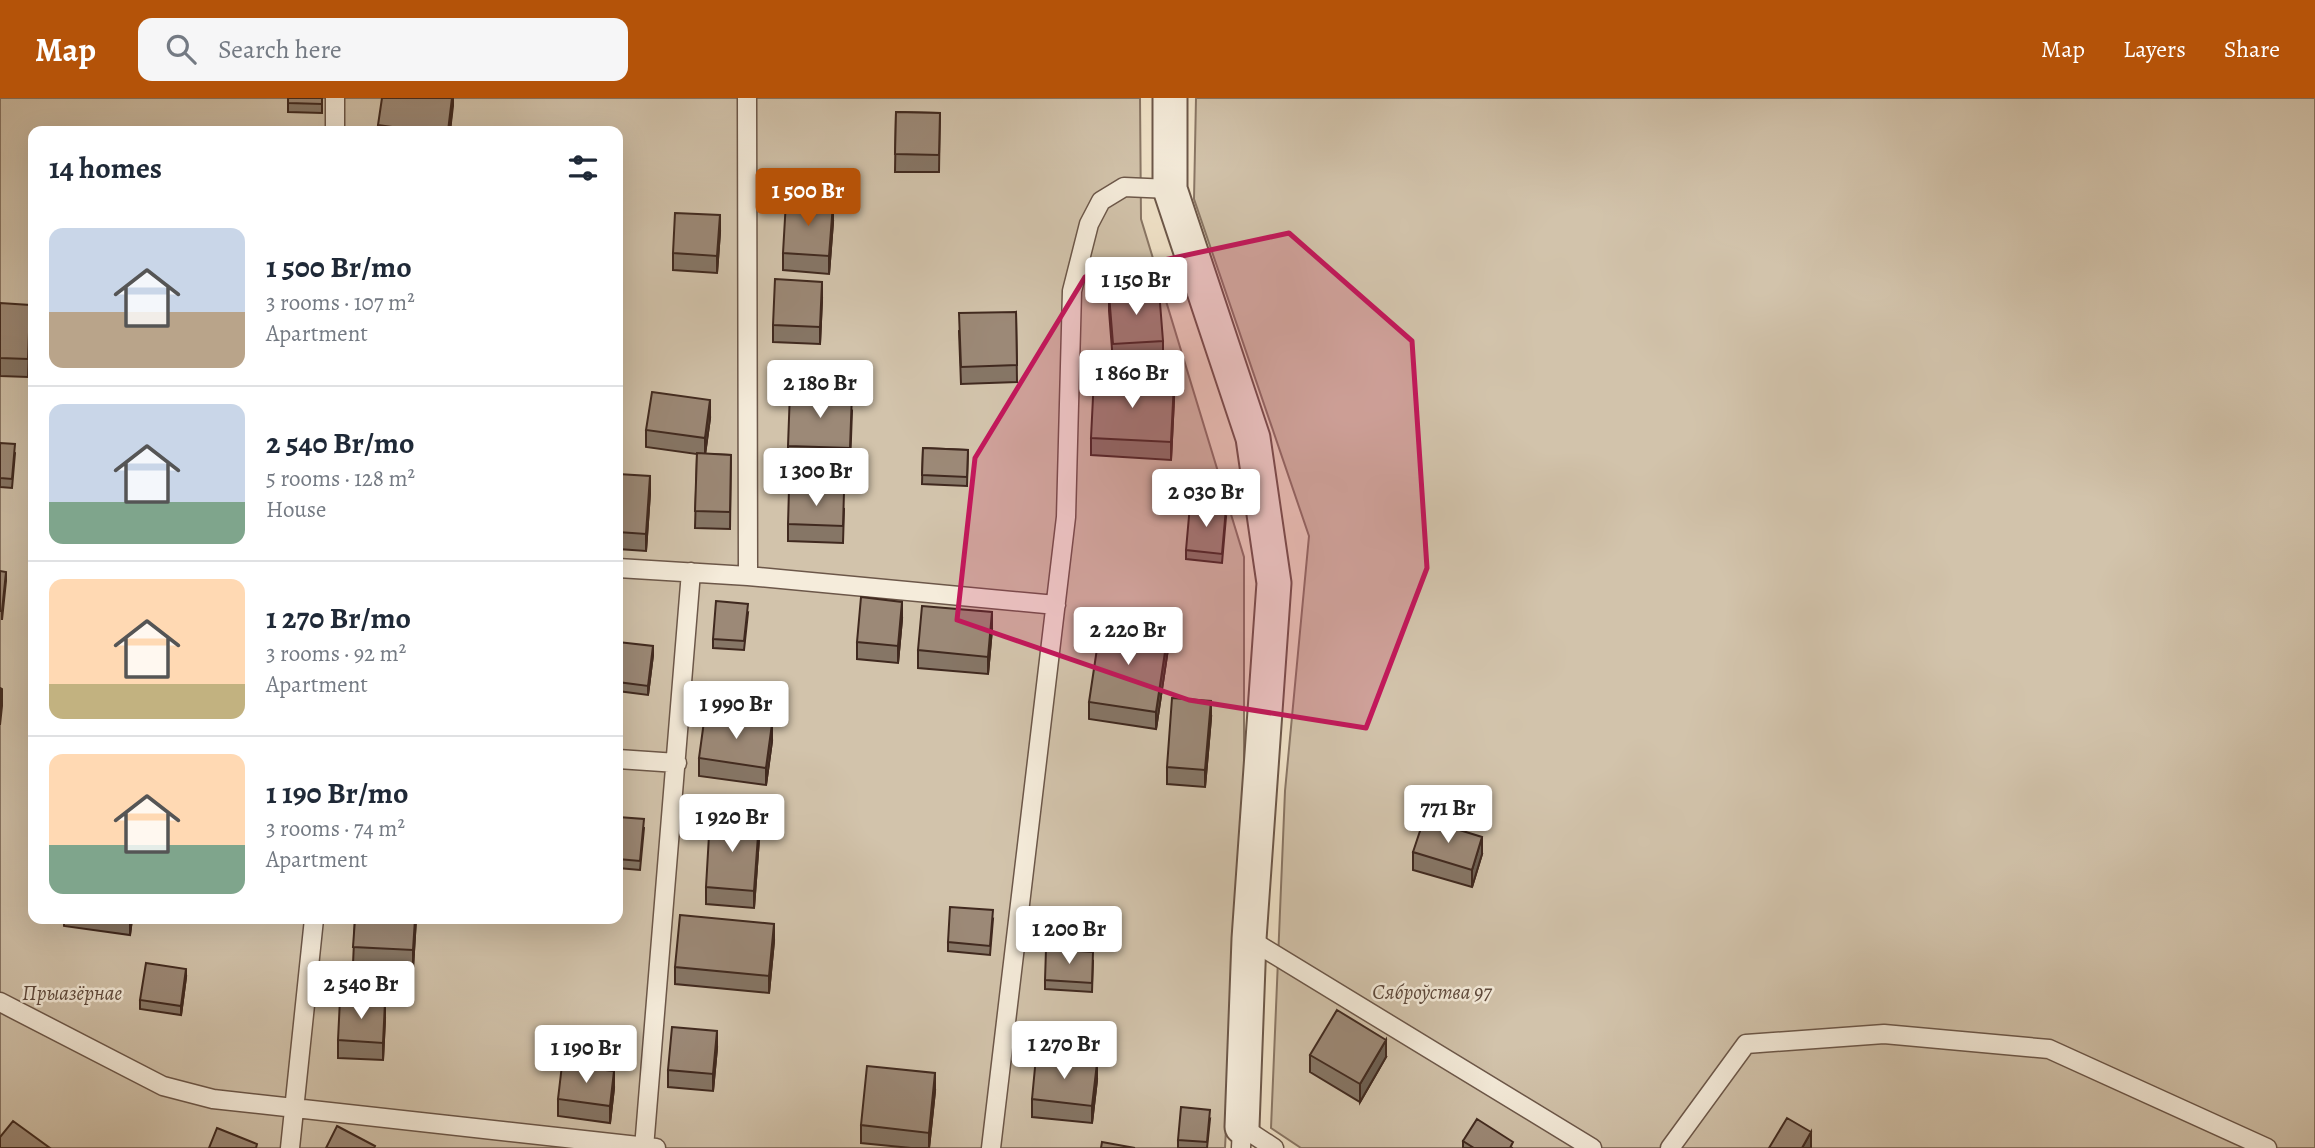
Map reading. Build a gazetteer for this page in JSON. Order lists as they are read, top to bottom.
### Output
{
  "parks": ["Сяброўства 97", "Прыазёрнае"],
  "page": {
    "header": "Map",
    "search": "Search here",
    "nav": ["Map", "Layers", "Share"],
    "heading": "14 homes",
    "price": [
      "1 500 Br",
      "1 150 Br",
      "1 860 Br",
      "2 180 Br",
      "1 300 Br",
      "2 030 Br",
      "2 220 Br",
      "1 990 Br",
      "771 Br",
      "1 920 Br",
      "1 200 Br",
      "2 540 Br",
      "1 270 Br",
      "1 190 Br"
    ],
    "list": [
      {
        "name": "1 500 Br/mo",
        "note": "3 rooms · 107 m² · Apartment"
      },
      {
        "name": "2 540 Br/mo",
        "note": "5 rooms · 128 m² · House"
      },
      {
        "name": "1 270 Br/mo",
        "note": "3 rooms · 92 m² · Apartment"
      },
      {
        "name": "1 190 Br/mo",
        "note": "3 rooms · 74 m² · Apartment"
      }
    ]
  }
}
